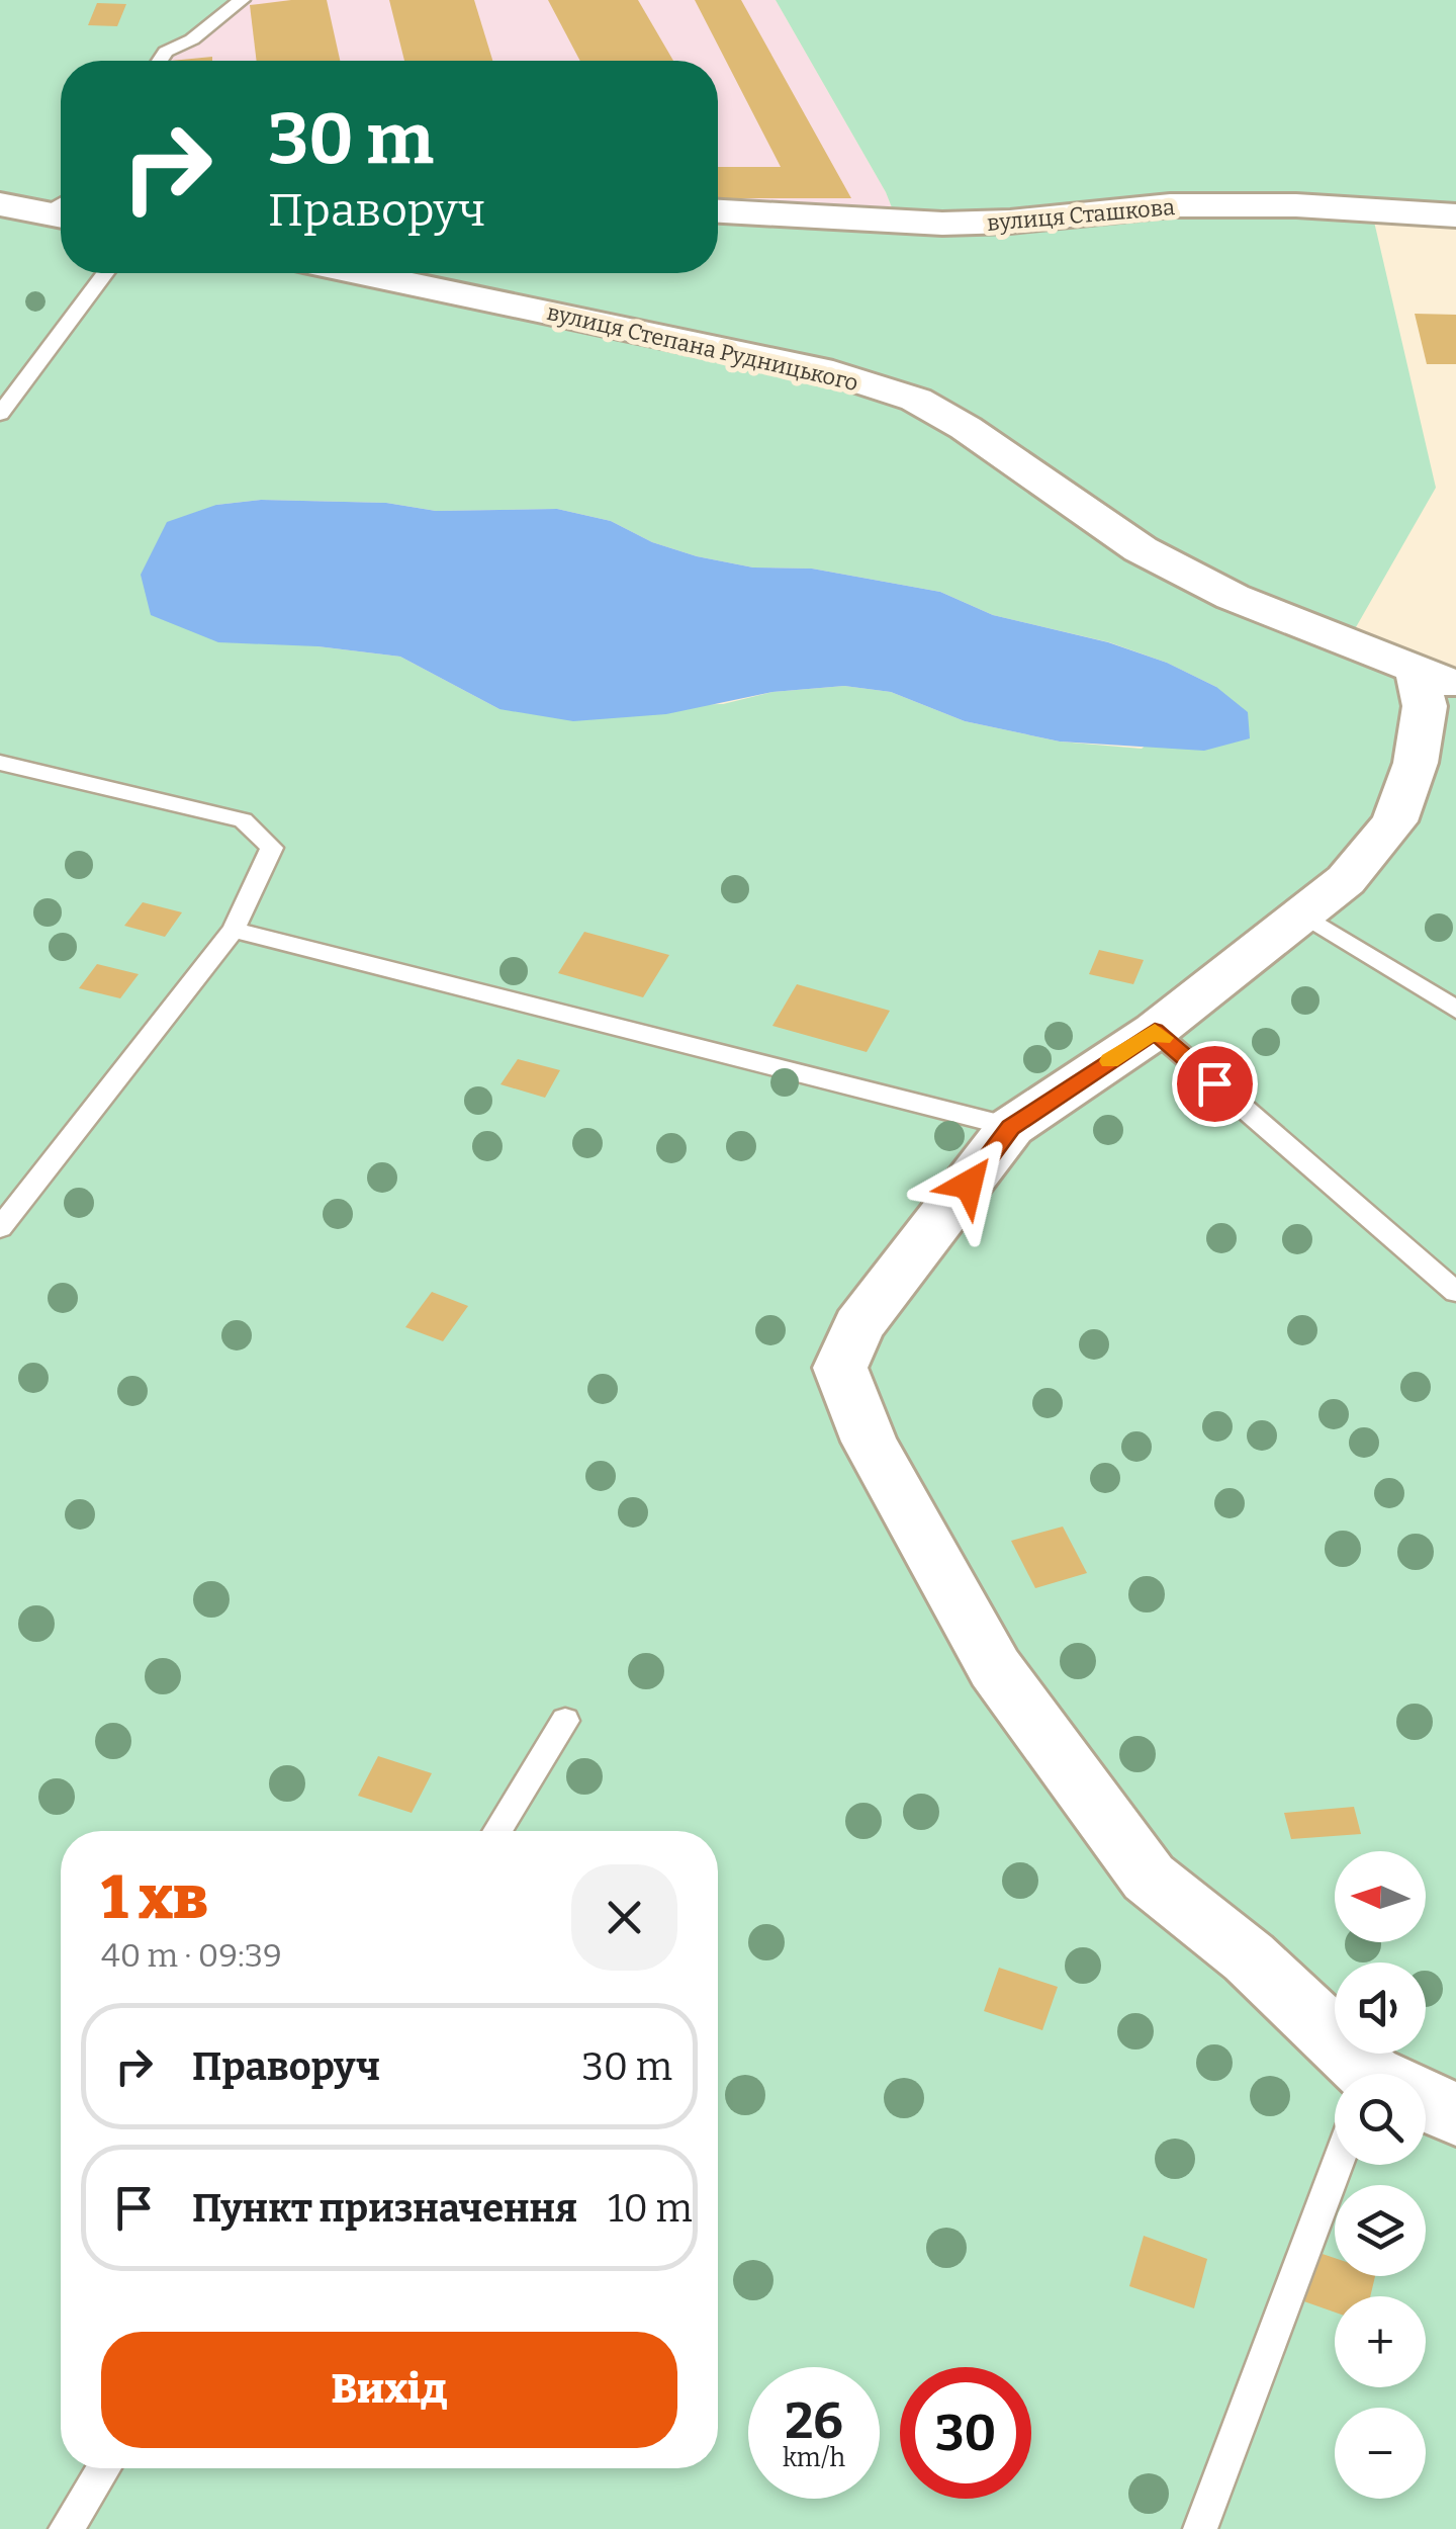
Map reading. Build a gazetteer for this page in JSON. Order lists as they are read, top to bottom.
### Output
{
  "streets": {
    "street": ["вулиця Сташкова", "вулиця Степана Рудницького"]
  },
  "north": "left",
  "page": {
    "turn": ["30 m", "Праворуч"],
    "heading": ["1 хв", "40 m · 09:39"],
    "map_buttons": ["+", "−"],
    "list": [
      {
        "name": "Праворуч",
        "value": "30 m"
      },
      {
        "name": "Пункт призначення",
        "value": "10 m"
      }
    ],
    "buttons": "Вихід",
    "speed": "26 km/h",
    "limit": "30"
  }
}
